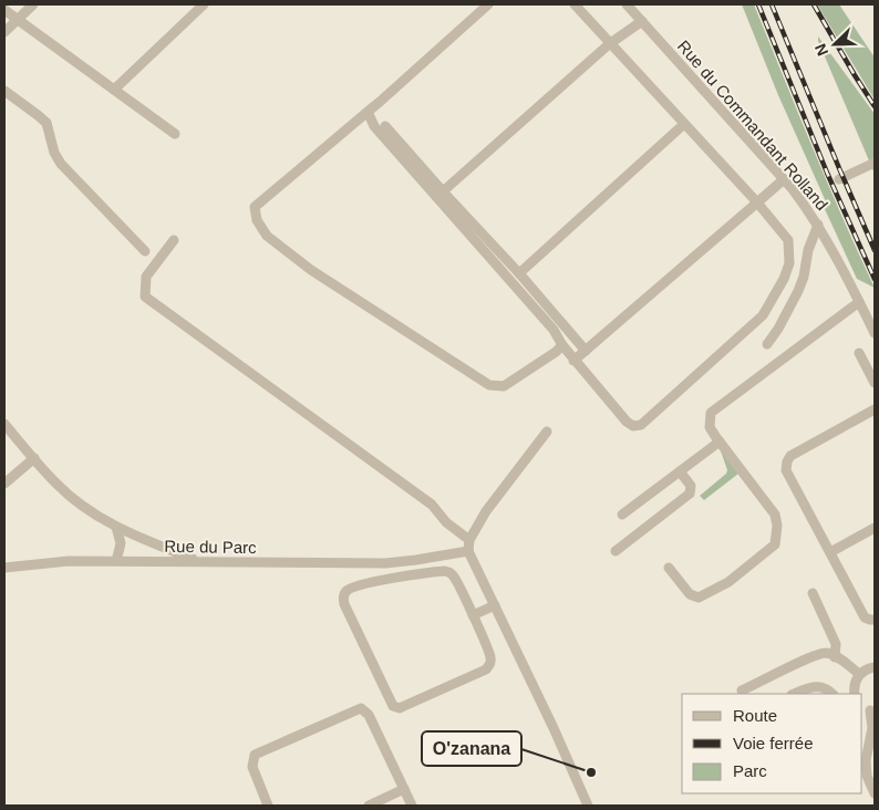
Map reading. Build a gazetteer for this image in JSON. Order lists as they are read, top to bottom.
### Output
{
  "streets": {
    "street": ["Rue du Commandant Rolland", "Rue du Parc"]
  },
  "places": ["O'zanana"],
  "legend": ["Route", "Voie ferrée", "Parc"],
  "north": "bottom left"
}
